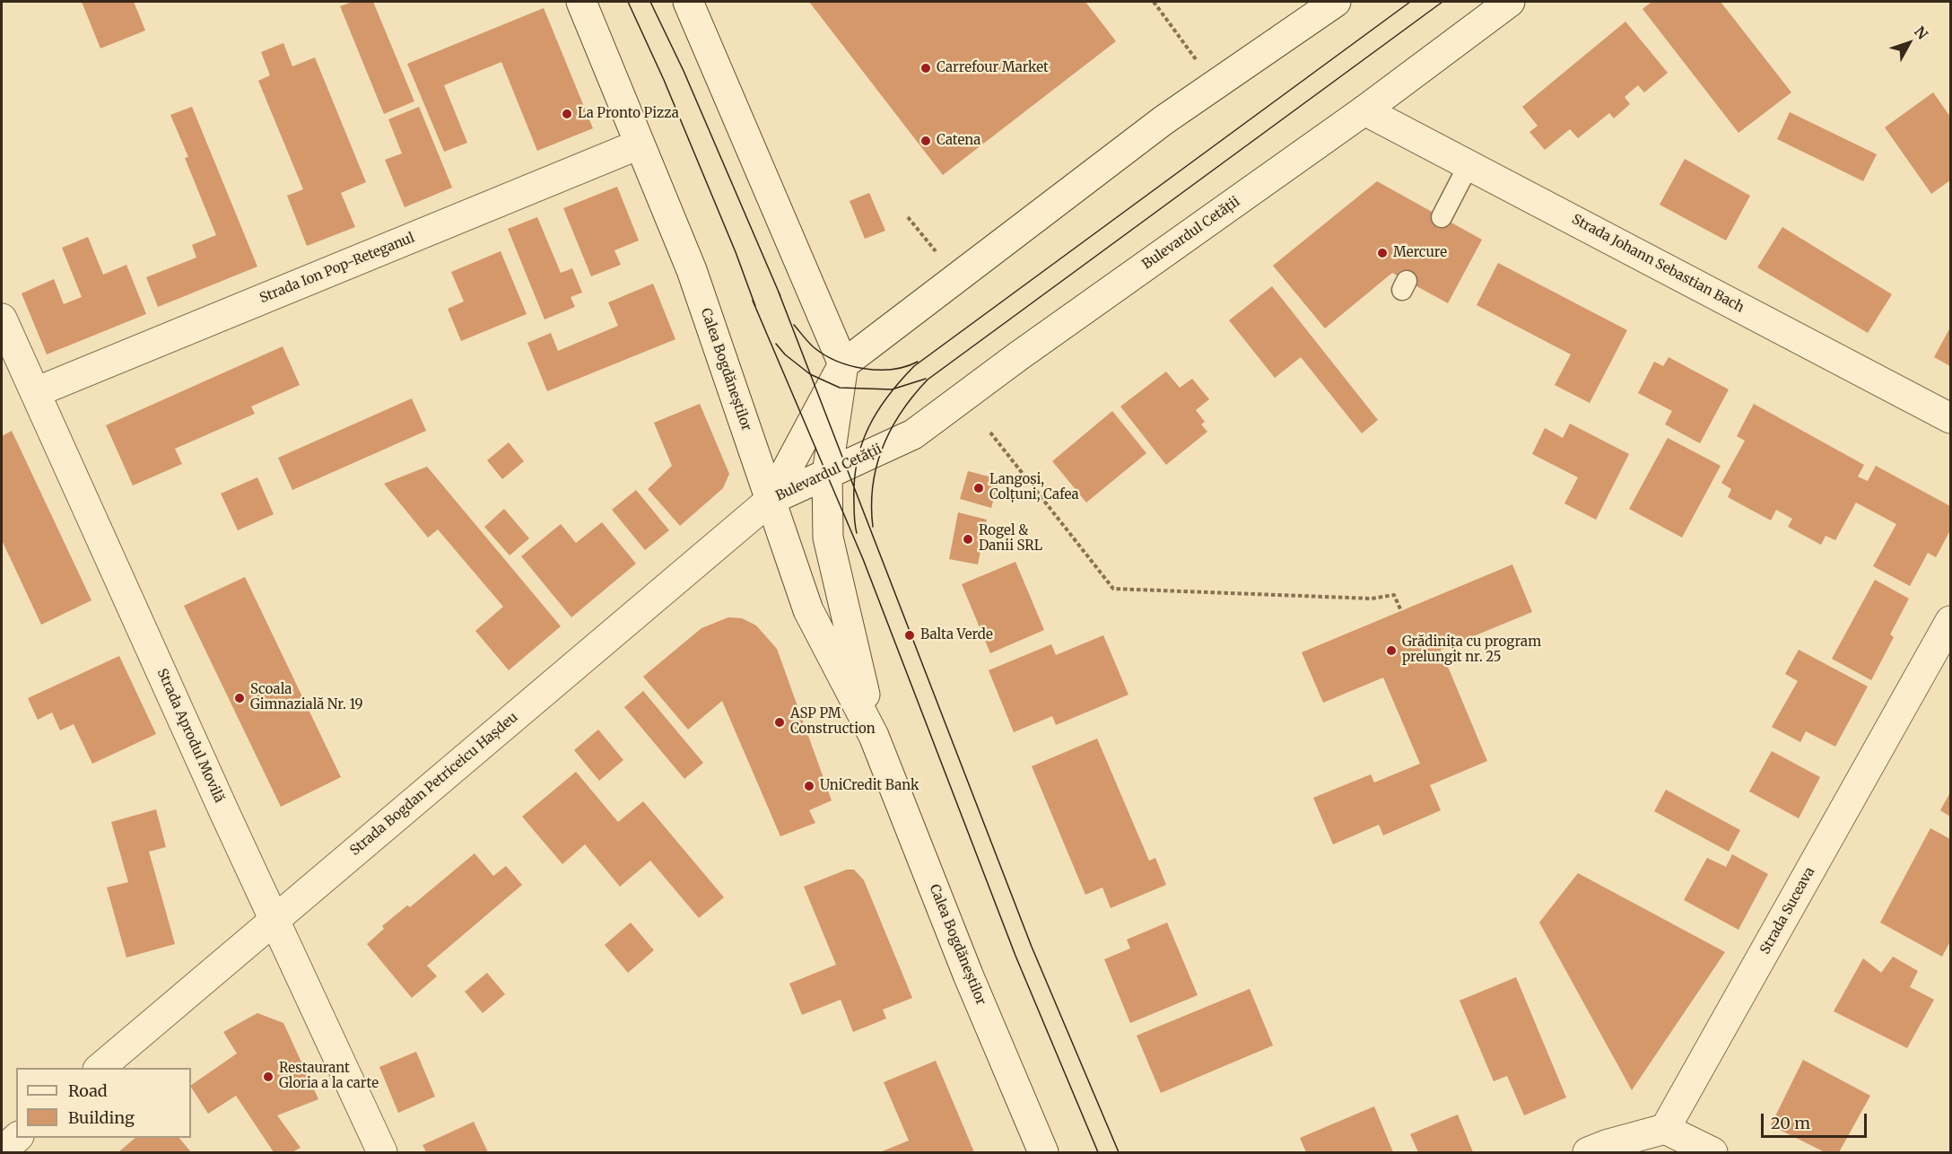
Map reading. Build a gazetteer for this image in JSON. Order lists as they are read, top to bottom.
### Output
{
  "streets": {
    "street": [
      "Bulevardul Cetății",
      "Strada Johann Sebastian Bach",
      "Strada Ion Pop-Reteganul",
      "Calea Bogdăneștilor",
      "Strada Aprodul Movilă",
      "Strada Bogdan Petriceicu Hașdeu",
      "Strada Suceava"
    ]
  },
  "crossings": [
    ["Bulevardul Cetății", "Strada Johann Sebastian Bach"],
    ["Bulevardul Cetății", "Calea Bogdăneștilor"],
    ["Bulevardul Cetății", "Strada Bogdan Petriceicu Hașdeu"],
    ["Strada Ion Pop-Reteganul", "Calea Bogdăneștilor"],
    ["Strada Ion Pop-Reteganul", "Strada Aprodul Movilă"],
    ["Calea Bogdăneștilor", "Strada Bogdan Petriceicu Hașdeu"],
    ["Strada Aprodul Movilă", "Strada Bogdan Petriceicu Hașdeu"]
  ],
  "places": [
    "Carrefour Market",
    "La Pronto Pizza",
    "Catena",
    "Mercure",
    "Langoși, Colțuni, Cafea",
    "Rogel & Danii SRL",
    "Balta Verde",
    "Grădinița cu program prelungit nr. 25",
    "Scoala Gimnazială Nr. 19",
    "ASP PM Construction",
    "UniCredit Bank",
    "Restaurant Gloria a la carte"
  ],
  "legend": ["Road", "Building"],
  "scale_bar": "20 m",
  "north": "top right"
}
